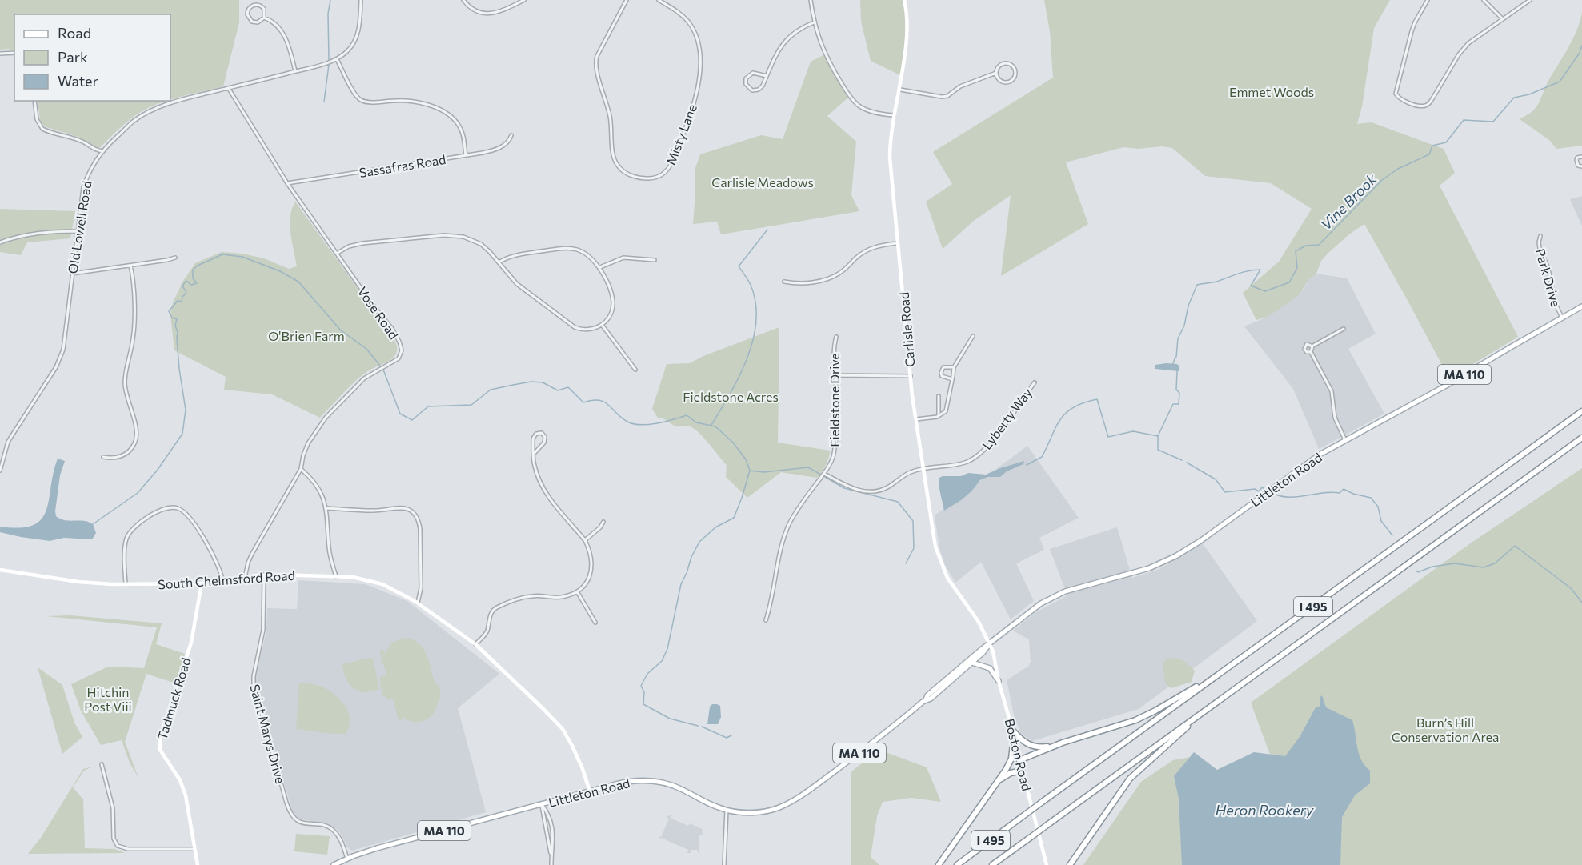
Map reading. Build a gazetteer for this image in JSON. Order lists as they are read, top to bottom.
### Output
{
  "streets": {
    "highway": ["I 495"],
    "main road": [
      "Carlisle Road",
      "MA 110",
      "Littleton Road",
      "South Chelmsford Road",
      "Tadmuck Road",
      "Boston Road"
    ],
    "street": [
      "Misty Lane",
      "Sassafras Road",
      "Old Lowell Road",
      "Park Drive",
      "Vose Road",
      "Fieldstone Drive",
      "Lyberty Way",
      "Saint Marys Drive"
    ]
  },
  "crossings": [
    ["Sassafras Road", "Vose Road"],
    ["Old Lowell Road", "Vose Road"],
    ["Park Drive", "Littleton Road"],
    ["Vose Road", "South Chelmsford Road"],
    ["Carlisle Road", "Lyberty Way"],
    ["Carlisle Road", "Littleton Road"],
    ["Carlisle Road", "Boston Road"],
    ["Fieldstone Drive", "Lyberty Way"],
    ["Littleton Road", "South Chelmsford Road"],
    ["Littleton Road", "Saint Marys Drive"],
    ["Littleton Road", "Boston Road"],
    ["South Chelmsford Road", "Tadmuck Road"],
    ["South Chelmsford Road", "Saint Marys Drive"]
  ],
  "water": ["Vine Brook", "Heron Rookery"],
  "parks": [
    "Emmet Woods",
    "Carlisle Meadows",
    "O'Brien Farm",
    "Fieldstone Acres",
    "Hitchin Post Viii",
    "Burn’s Hill Conservation Area"
  ],
  "legend": ["Road", "Park", "Water"]
}
